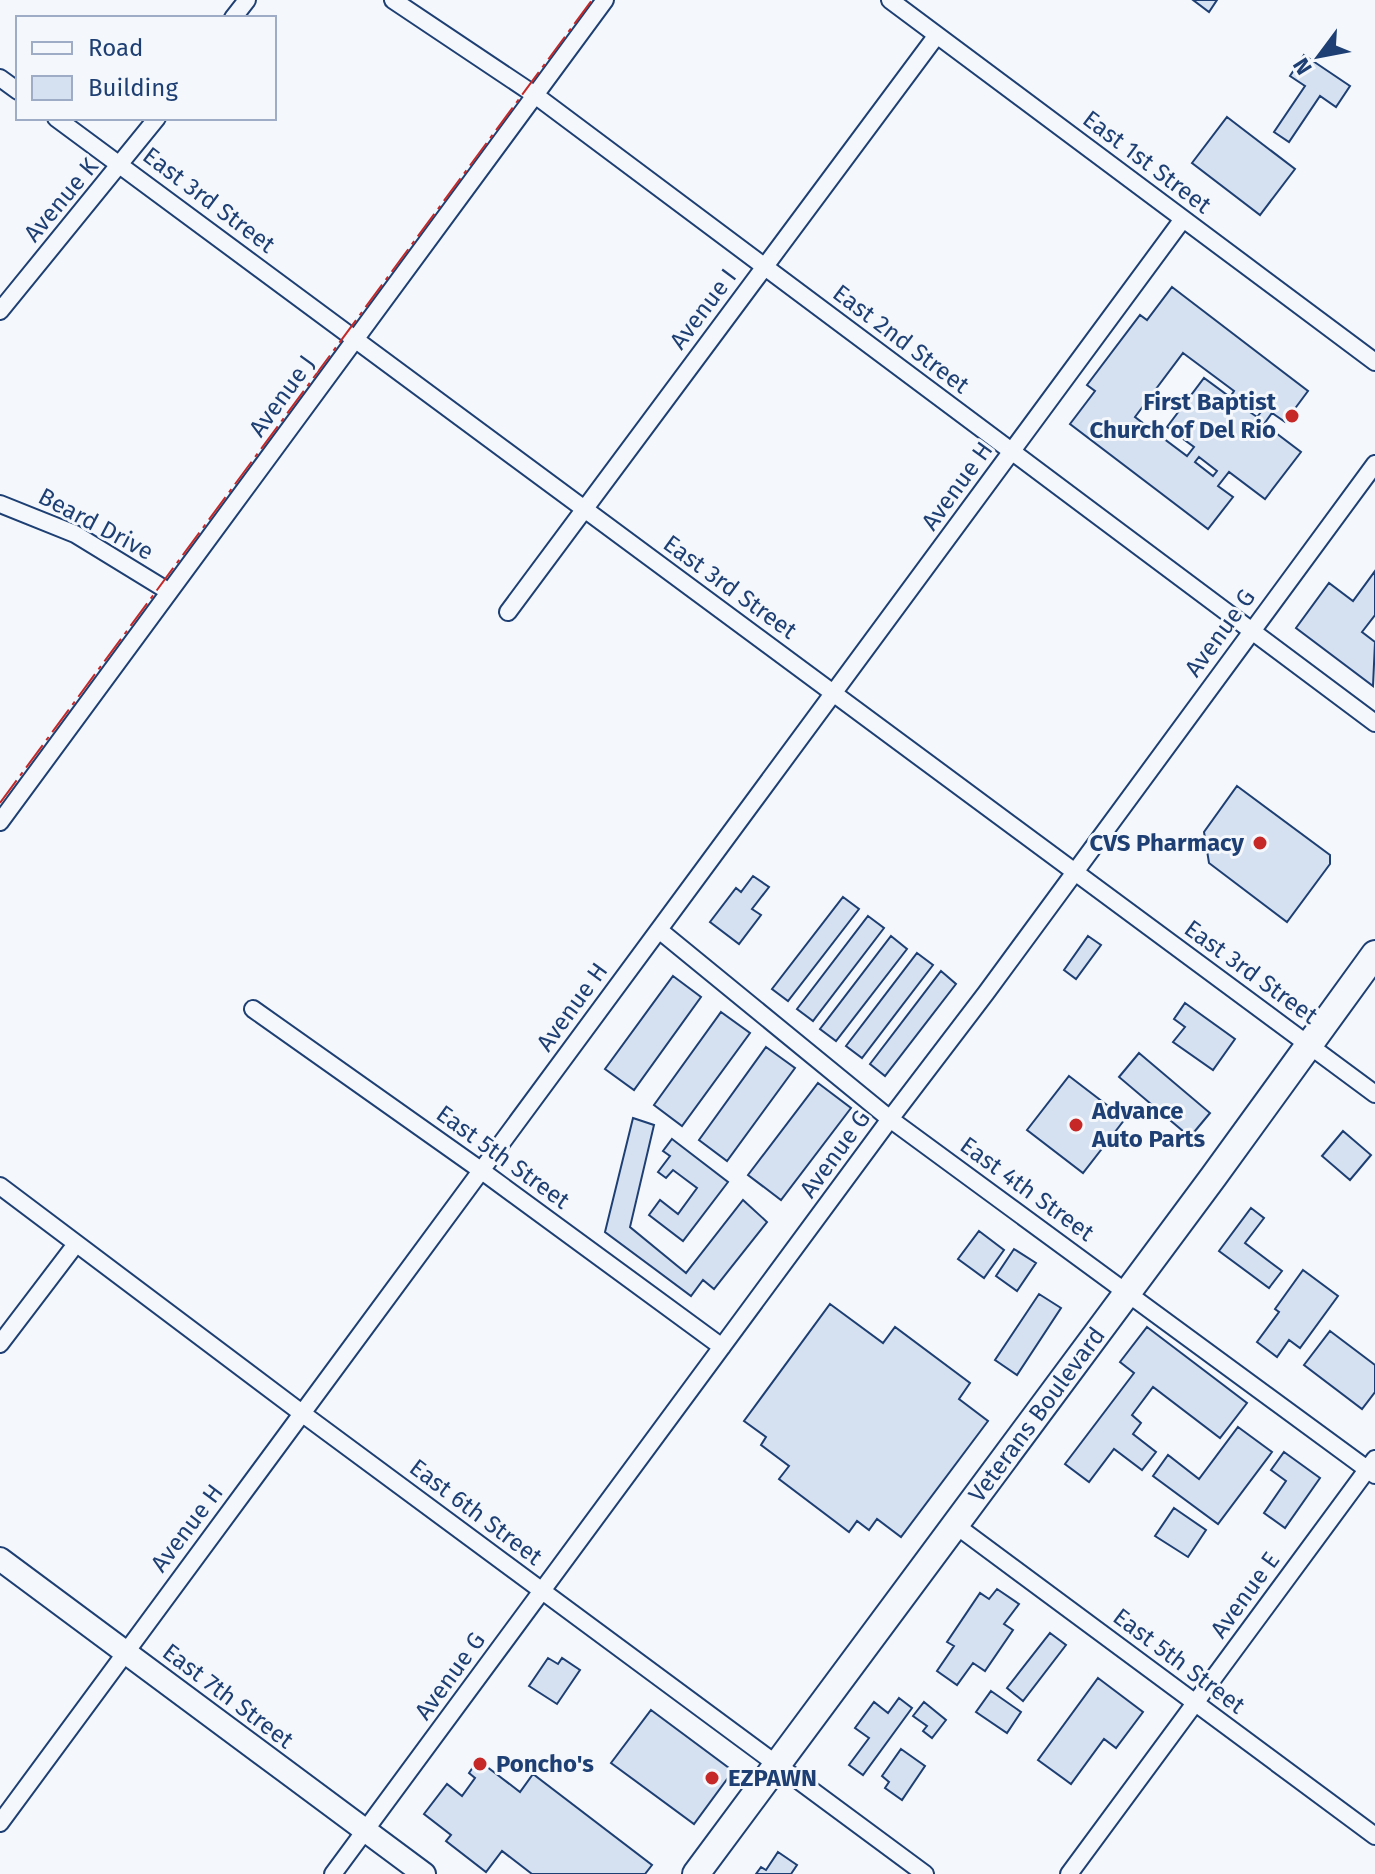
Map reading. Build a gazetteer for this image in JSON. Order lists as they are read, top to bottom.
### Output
{
  "streets": {
    "main road": ["Veterans Boulevard"],
    "street": [
      "East 1st Street",
      "Avenue K",
      "East 3rd Street",
      "Avenue I",
      "East 2nd Street",
      "Avenue J",
      "Avenue H",
      "Beard Drive",
      "Avenue G",
      "East 5th Street",
      "East 4th Street",
      "East 6th Street",
      "Avenue E",
      "East 7th Street"
    ]
  },
  "crossings": [
    ["East 1st Street", "Avenue I"],
    ["East 1st Street", "Avenue H"],
    ["Avenue K", "East 3rd Street"],
    ["East 3rd Street", "Avenue I"],
    ["East 3rd Street", "Avenue J"],
    ["East 3rd Street", "Avenue H"],
    ["East 3rd Street", "Avenue G"],
    ["East 3rd Street", "Veterans Boulevard"],
    ["Avenue I", "East 2nd Street"],
    ["East 2nd Street", "Avenue J"],
    ["East 2nd Street", "Avenue H"],
    ["East 2nd Street", "Avenue G"],
    ["Avenue J", "Beard Drive"],
    ["Avenue H", "East 5th Street"],
    ["Avenue H", "East 4th Street"],
    ["Avenue H", "East 6th Street"],
    ["Avenue H", "East 7th Street"],
    ["Avenue G", "East 5th Street"],
    ["Avenue G", "East 4th Street"],
    ["Avenue G", "East 6th Street"],
    ["Avenue G", "East 7th Street"],
    ["East 5th Street", "Veterans Boulevard"],
    ["East 5th Street", "Avenue E"],
    ["East 4th Street", "Veterans Boulevard"],
    ["East 4th Street", "Avenue E"],
    ["Veterans Boulevard", "East 6th Street"]
  ],
  "places": [
    "First Baptist Church of Del Rio",
    "CVS Pharmacy",
    "Advance Auto Parts",
    "Poncho's",
    "EZPAWN"
  ],
  "legend": ["Road", "Building"],
  "north": "bottom left"
}
